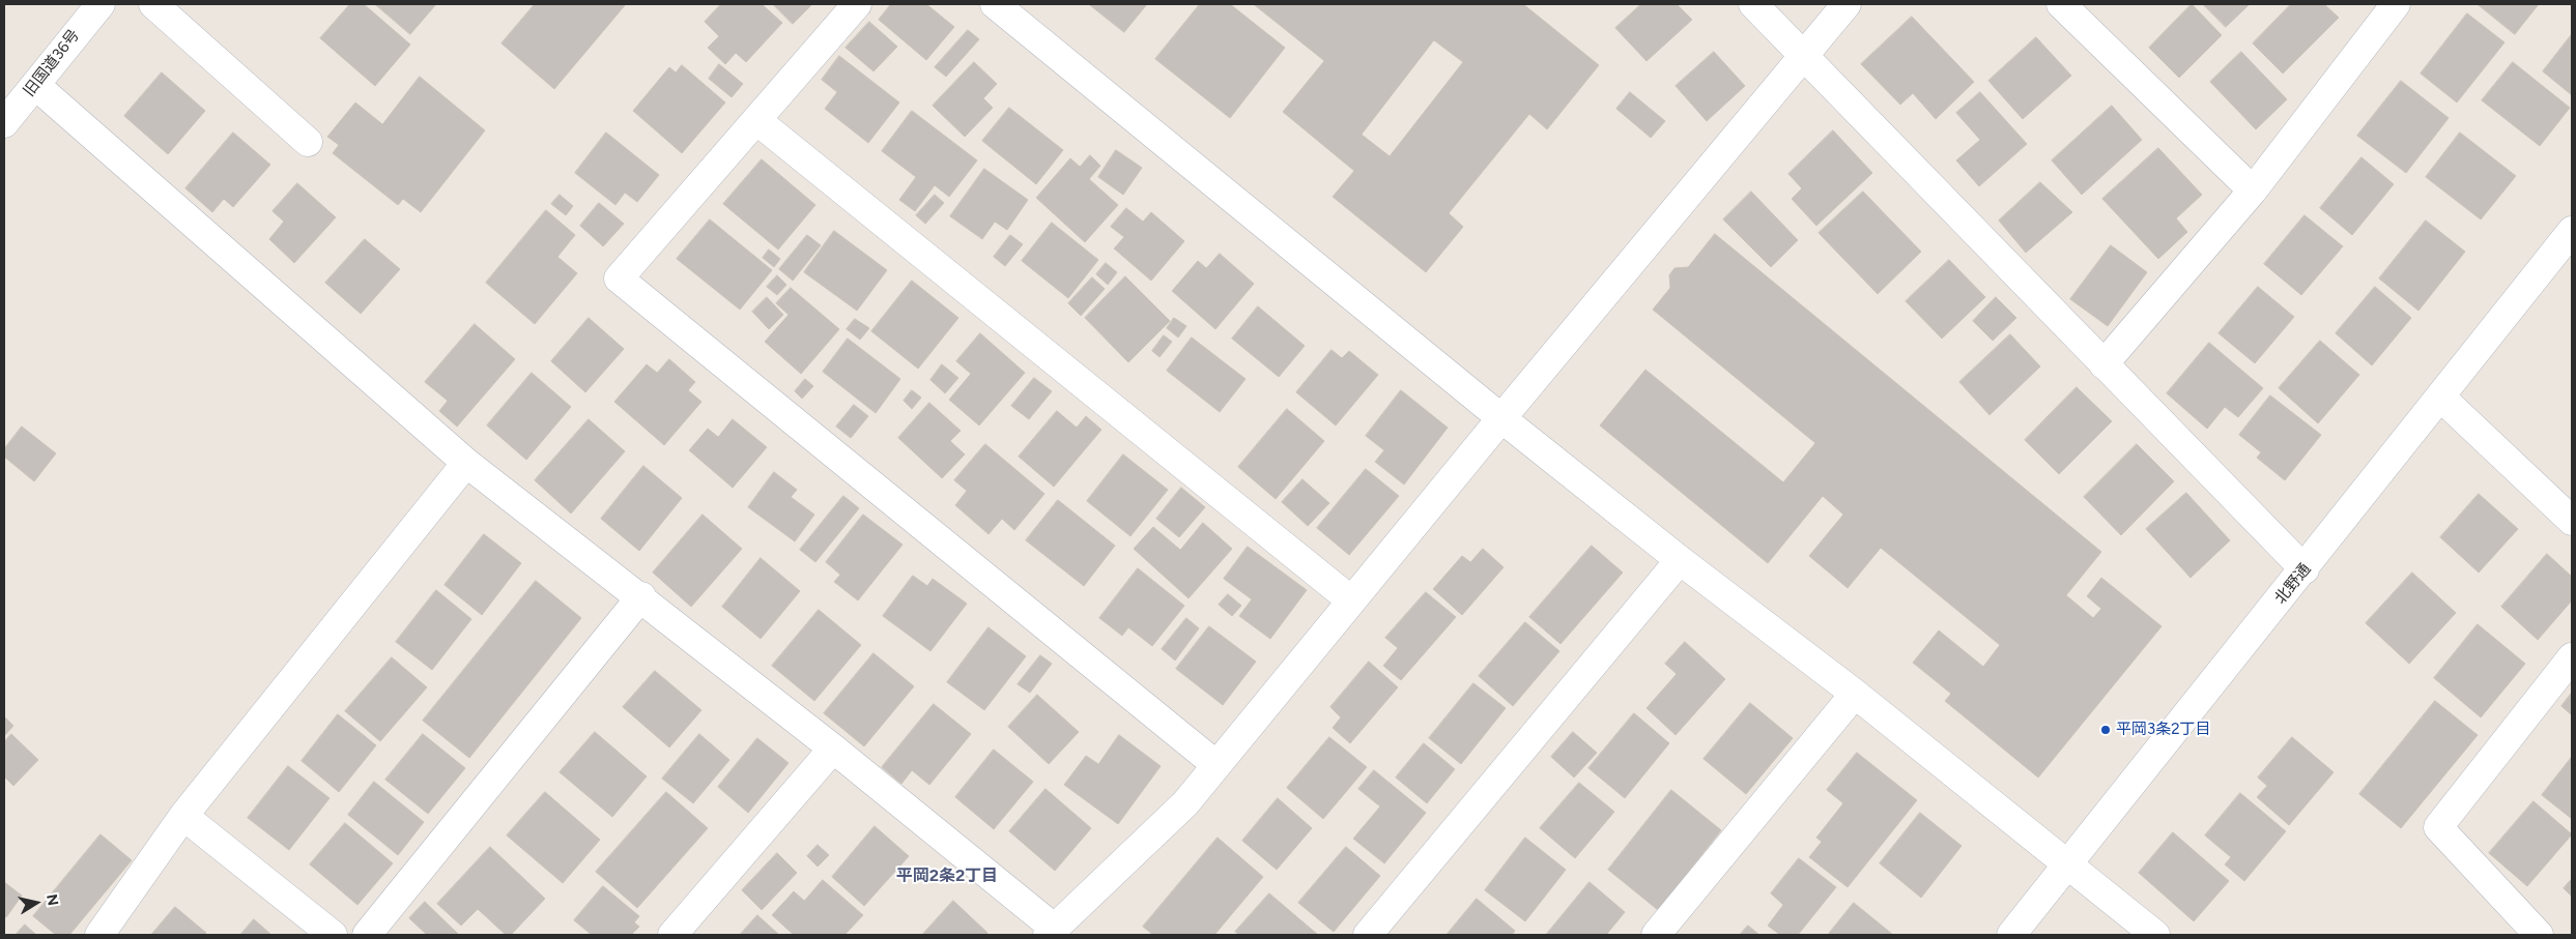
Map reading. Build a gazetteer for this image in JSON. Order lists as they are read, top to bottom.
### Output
{
  "streets": {
    "street": ["旧国道36号", "北野通"]
  },
  "districts": ["平岡2条2丁目"],
  "places": ["平岡3条2丁目"],
  "north": "right"
}
